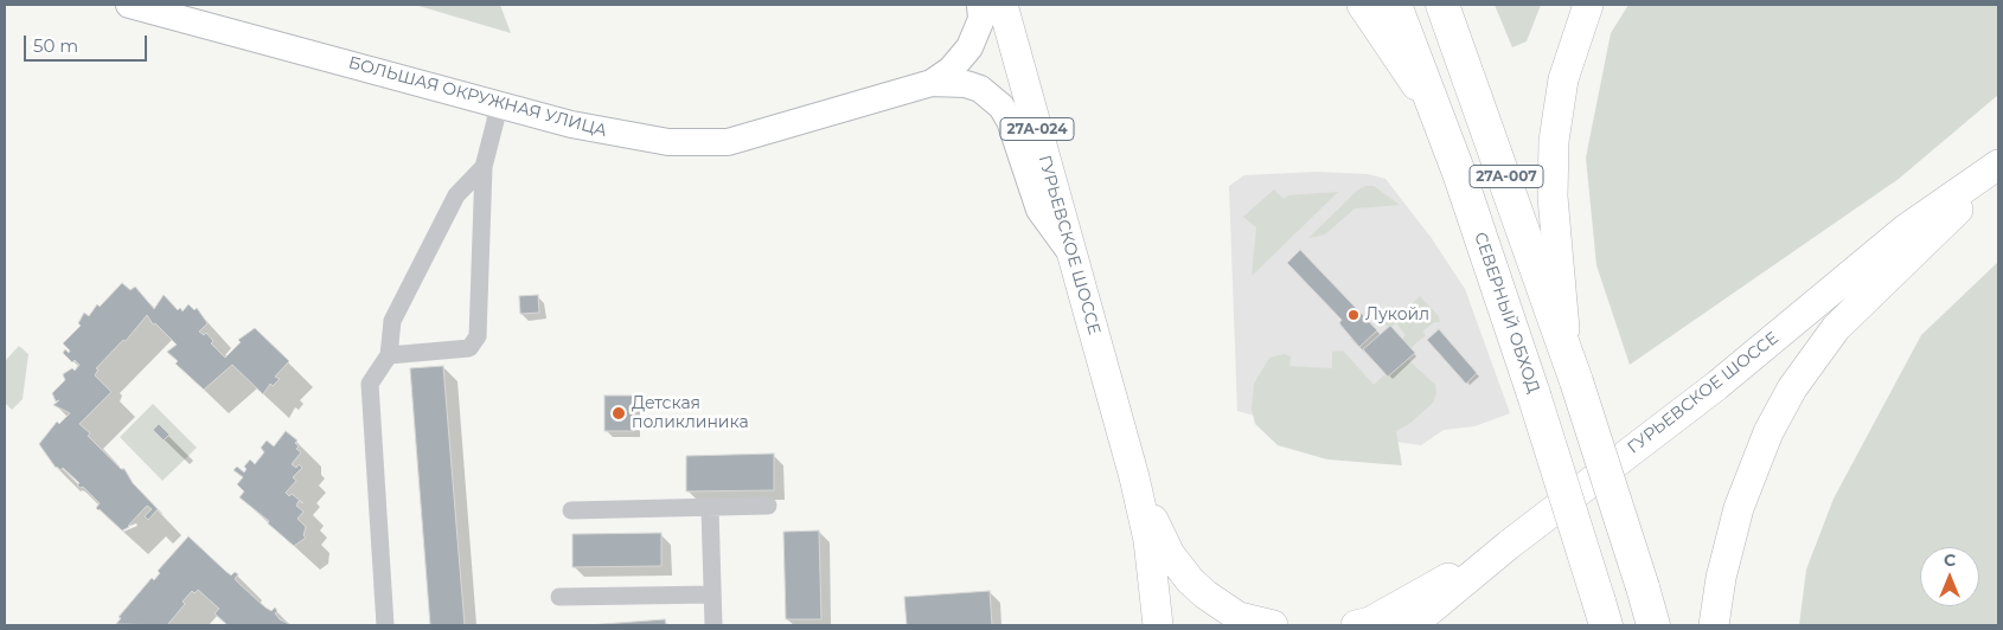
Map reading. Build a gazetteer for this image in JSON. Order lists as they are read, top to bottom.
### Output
{
  "streets": {
    "highway": ["27А-007", "СЕВЕРНЫЙ ОБХОД"],
    "main road": ["БОЛЬШАЯ ОКРУЖНАЯ УЛИЦА", "27А-024", "ГУРЬЕВСКОЕ ШОССЕ"]
  },
  "places": ["Лукойл", "Детская поликлиника"],
  "scale_bar": "50 m",
  "north": "top"
}
